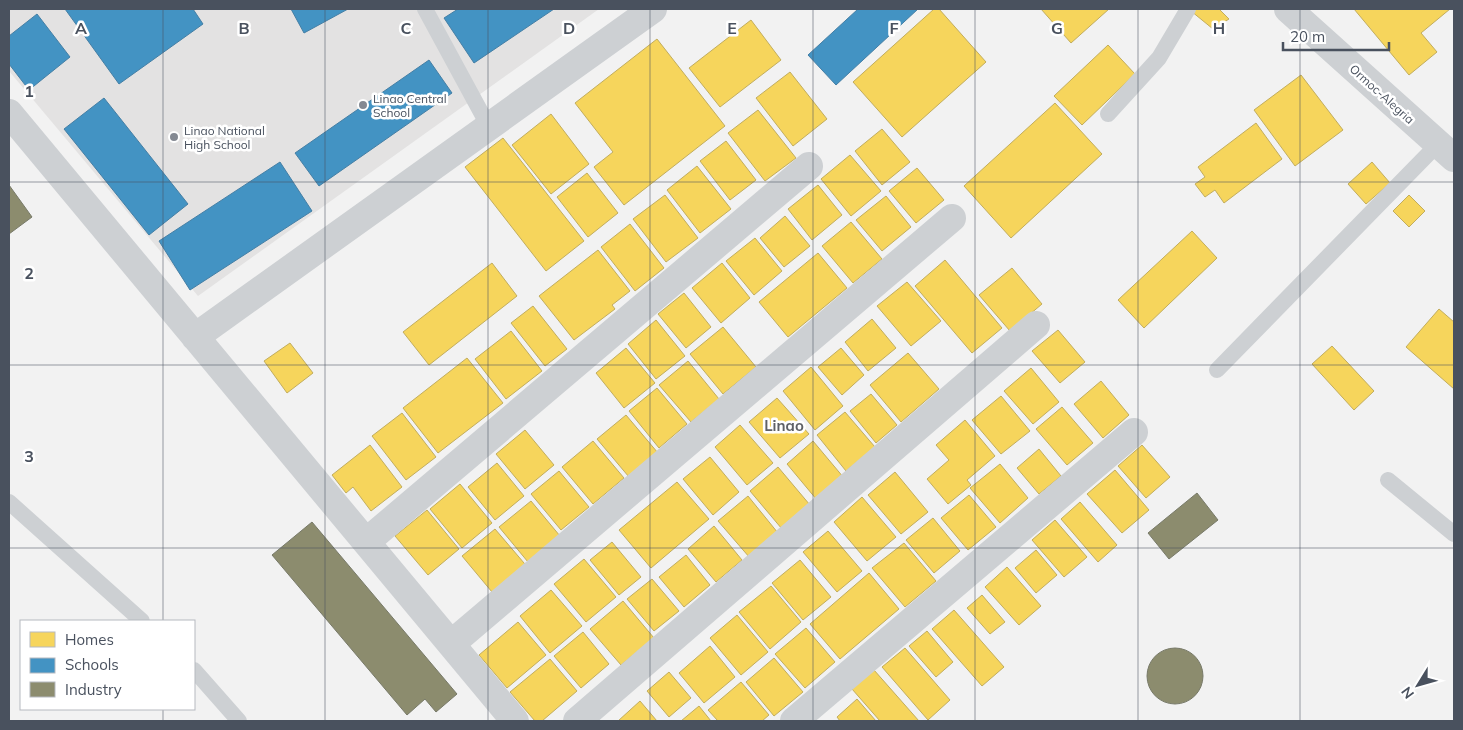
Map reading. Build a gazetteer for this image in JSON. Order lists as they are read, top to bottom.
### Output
{
  "streets": {
    "street": ["Ormoc-Alegria"]
  },
  "districts": ["Linao"],
  "places": ["Linao Central School", "Linao National High School"],
  "legend": ["Homes", "Schools", "Industry"],
  "scale_bar": "20 m",
  "north": "bottom left",
  "grid": {
    "columns": [
      "A",
      "B",
      "C",
      "D",
      "E",
      "F",
      "G",
      "H"
    ],
    "rows": ["1", "2", "3"]
  }
}
